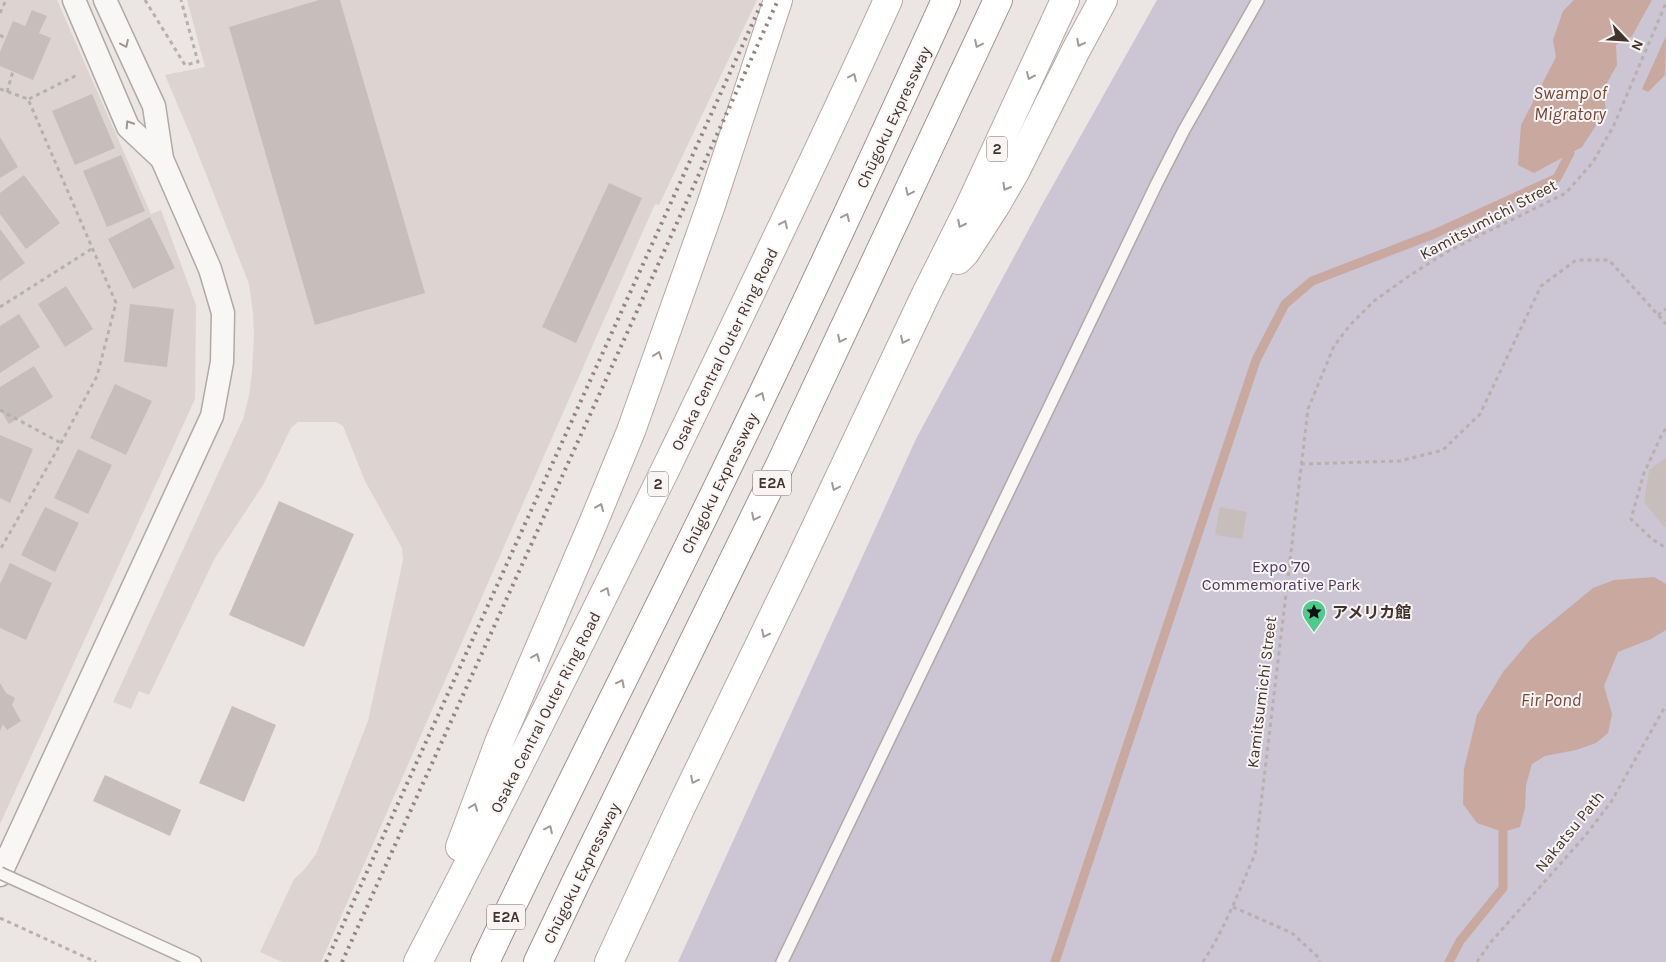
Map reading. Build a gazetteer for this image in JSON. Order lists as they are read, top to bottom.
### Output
{
  "streets": {
    "main road": [
      "Chūgoku Expressway",
      "2",
      "Osaka Central Outer Ring Road",
      "E2A"
    ],
    "path": ["Kamitsumichi Street", "Nakatsu Path"]
  },
  "water": ["Swamp of Migratory", "Fir Pond"],
  "parks": ["Expo '70 Commemorative Park"],
  "places": {
    "place": ["アメリカ館"]
  },
  "north": "bottom right"
}
